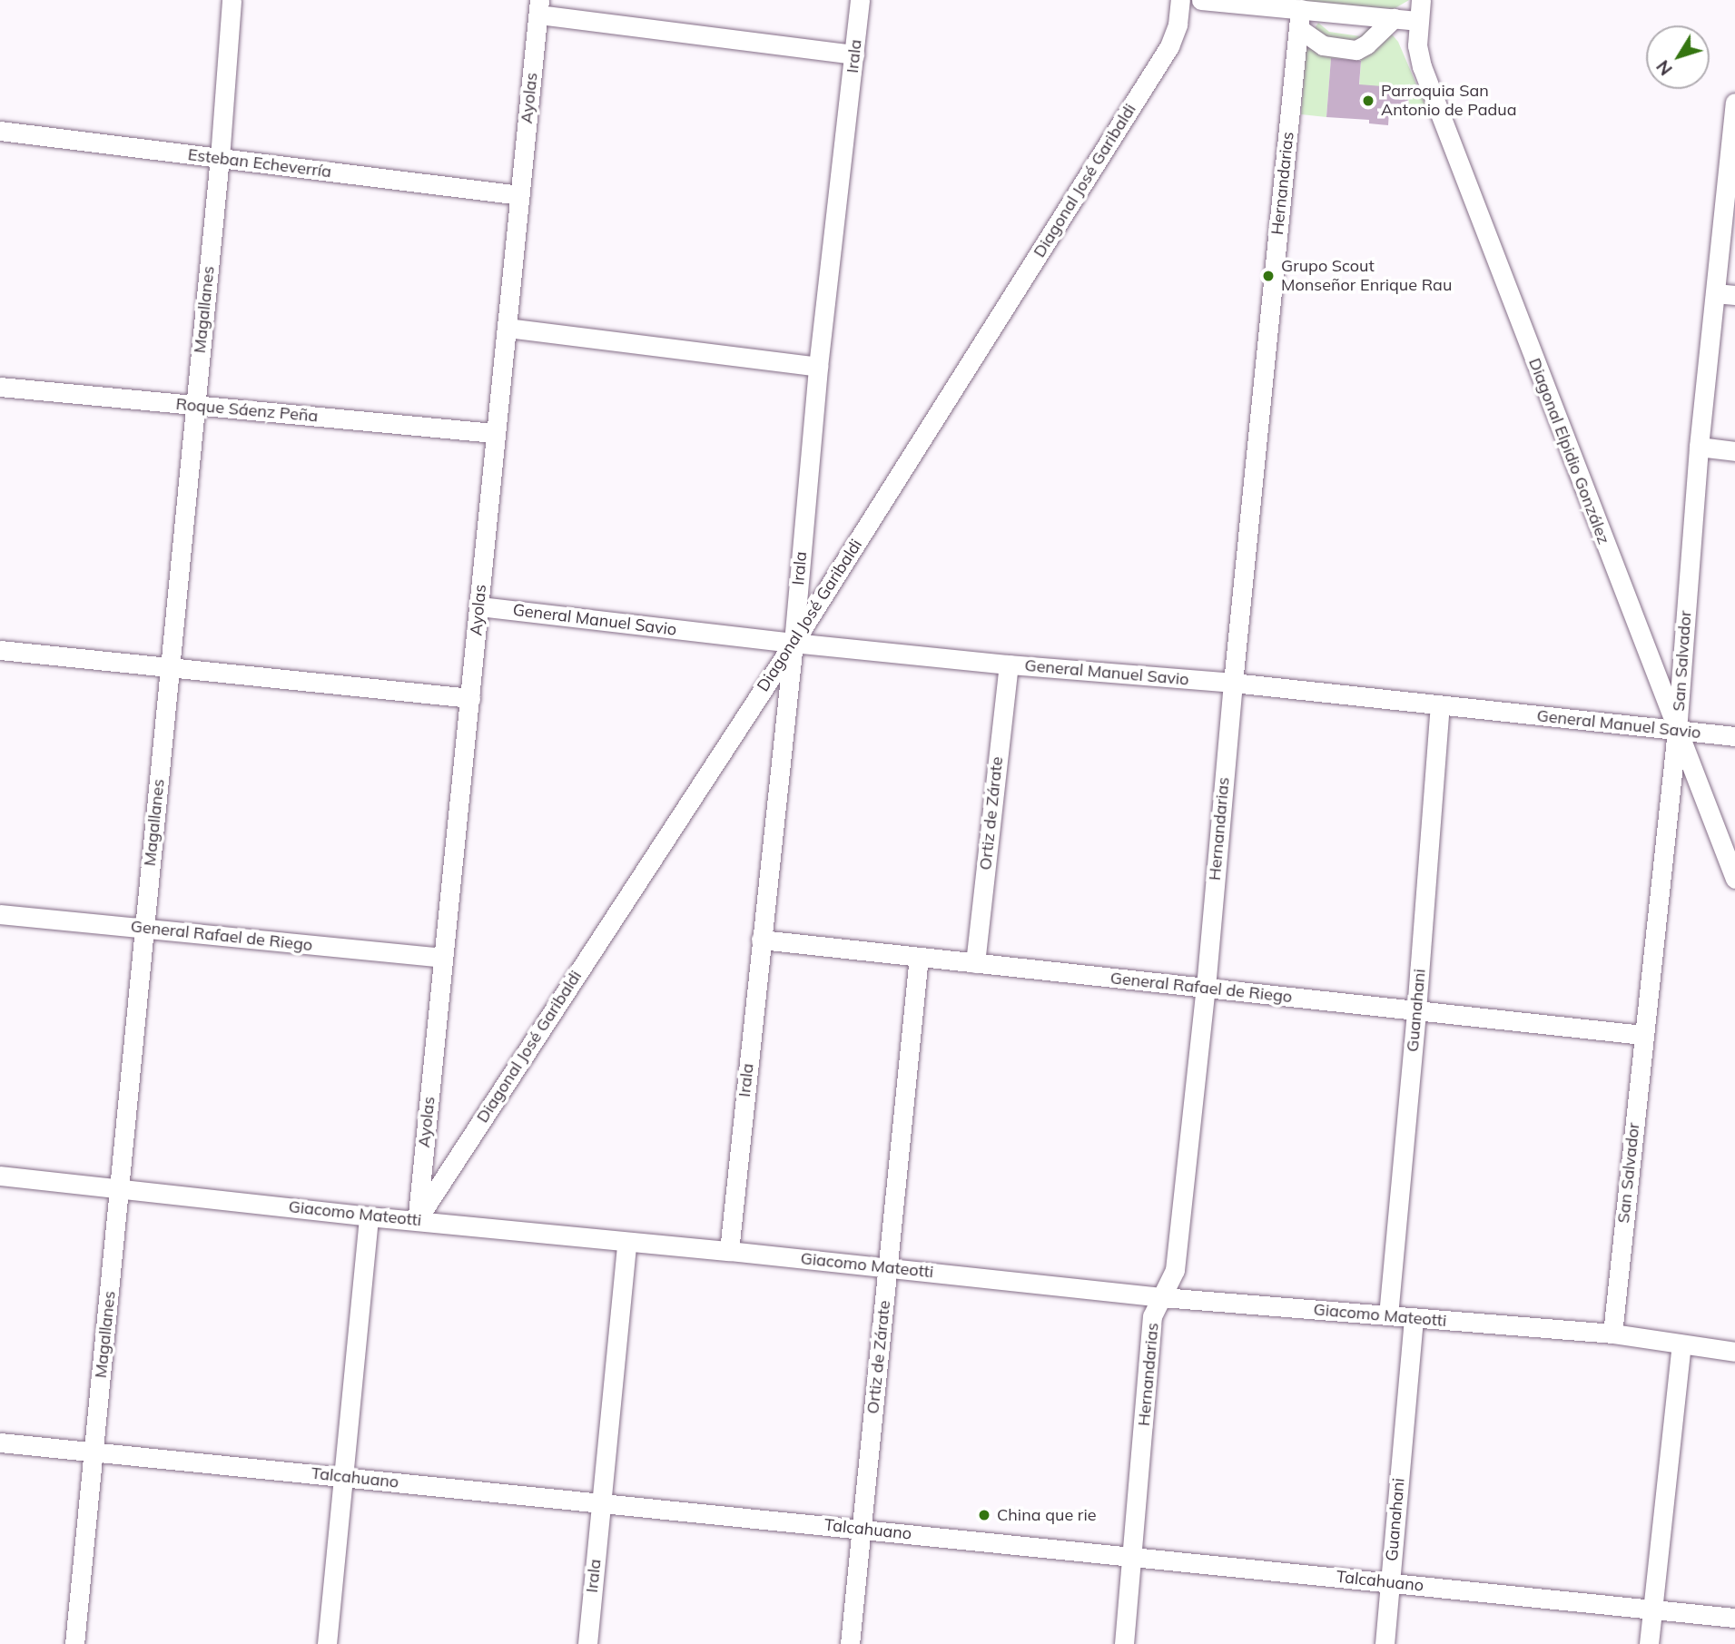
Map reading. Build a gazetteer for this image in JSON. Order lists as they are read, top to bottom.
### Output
{
  "streets": {
    "street": [
      "Irala",
      "Ayolas",
      "Esteban Echeverría",
      "Diagonal José Garibaldi",
      "Hernandarias",
      "Magallanes",
      "Roque Sáenz Peña",
      "Diagonal Elpidio González",
      "General Manuel Savio",
      "San Salvador",
      "Ortiz de Zárate",
      "General Rafael de Riego",
      "Guanahani",
      "Giacomo Mateotti",
      "Talcahuano"
    ]
  },
  "crossings": [
    ["Irala", "Diagonal José Garibaldi"],
    ["Irala", "General Manuel Savio"],
    ["Irala", "General Rafael de Riego"],
    ["Irala", "Giacomo Mateotti"],
    ["Irala", "Talcahuano"],
    ["Ayolas", "Esteban Echeverría"],
    ["Ayolas", "Diagonal José Garibaldi"],
    ["Ayolas", "Roque Sáenz Peña"],
    ["Ayolas", "General Manuel Savio"],
    ["Ayolas", "General Rafael de Riego"],
    ["Ayolas", "Giacomo Mateotti"],
    ["Esteban Echeverría", "Magallanes"],
    ["Diagonal José Garibaldi", "General Manuel Savio"],
    ["Diagonal José Garibaldi", "Giacomo Mateotti"],
    ["Hernandarias", "General Manuel Savio"],
    ["Hernandarias", "General Rafael de Riego"],
    ["Hernandarias", "Giacomo Mateotti"],
    ["Hernandarias", "Talcahuano"],
    ["Magallanes", "Roque Sáenz Peña"],
    ["Magallanes", "General Rafael de Riego"],
    ["Magallanes", "Giacomo Mateotti"],
    ["Magallanes", "Talcahuano"],
    ["Diagonal Elpidio González", "General Manuel Savio"],
    ["Diagonal Elpidio González", "San Salvador"],
    ["General Manuel Savio", "San Salvador"],
    ["General Manuel Savio", "Ortiz de Zárate"],
    ["General Manuel Savio", "Guanahani"],
    ["San Salvador", "General Rafael de Riego"],
    ["San Salvador", "Giacomo Mateotti"],
    ["Ortiz de Zárate", "General Rafael de Riego"],
    ["Ortiz de Zárate", "Giacomo Mateotti"],
    ["Ortiz de Zárate", "Talcahuano"],
    ["General Rafael de Riego", "Guanahani"],
    ["Guanahani", "Giacomo Mateotti"],
    ["Guanahani", "Talcahuano"]
  ],
  "places": ["Parroquia San Antonio de Padua", "Grupo Scout Monseñor Enrique Rau", "China que rie"],
  "north": "bottom left"
}
